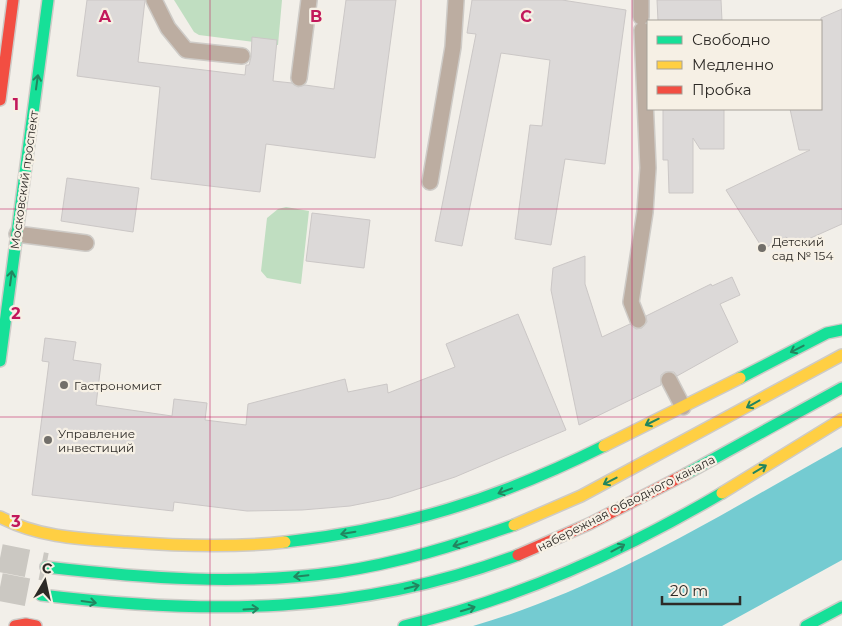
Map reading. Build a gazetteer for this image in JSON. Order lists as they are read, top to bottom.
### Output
{
  "streets": {
    "main road": ["Московский проспект", "набережная Обводного канала"]
  },
  "one_way": ["Московский проспект"],
  "places": ["Детский сад № 154", "Гастрономист", "Управление инвестиций"],
  "legend": ["Свободно", "Медленно", "Пробка"],
  "scale_bar": "20 m",
  "north": "top",
  "grid": {
    "columns": ["A", "B", "C"],
    "rows": ["1", "2", "3"]
  }
}
